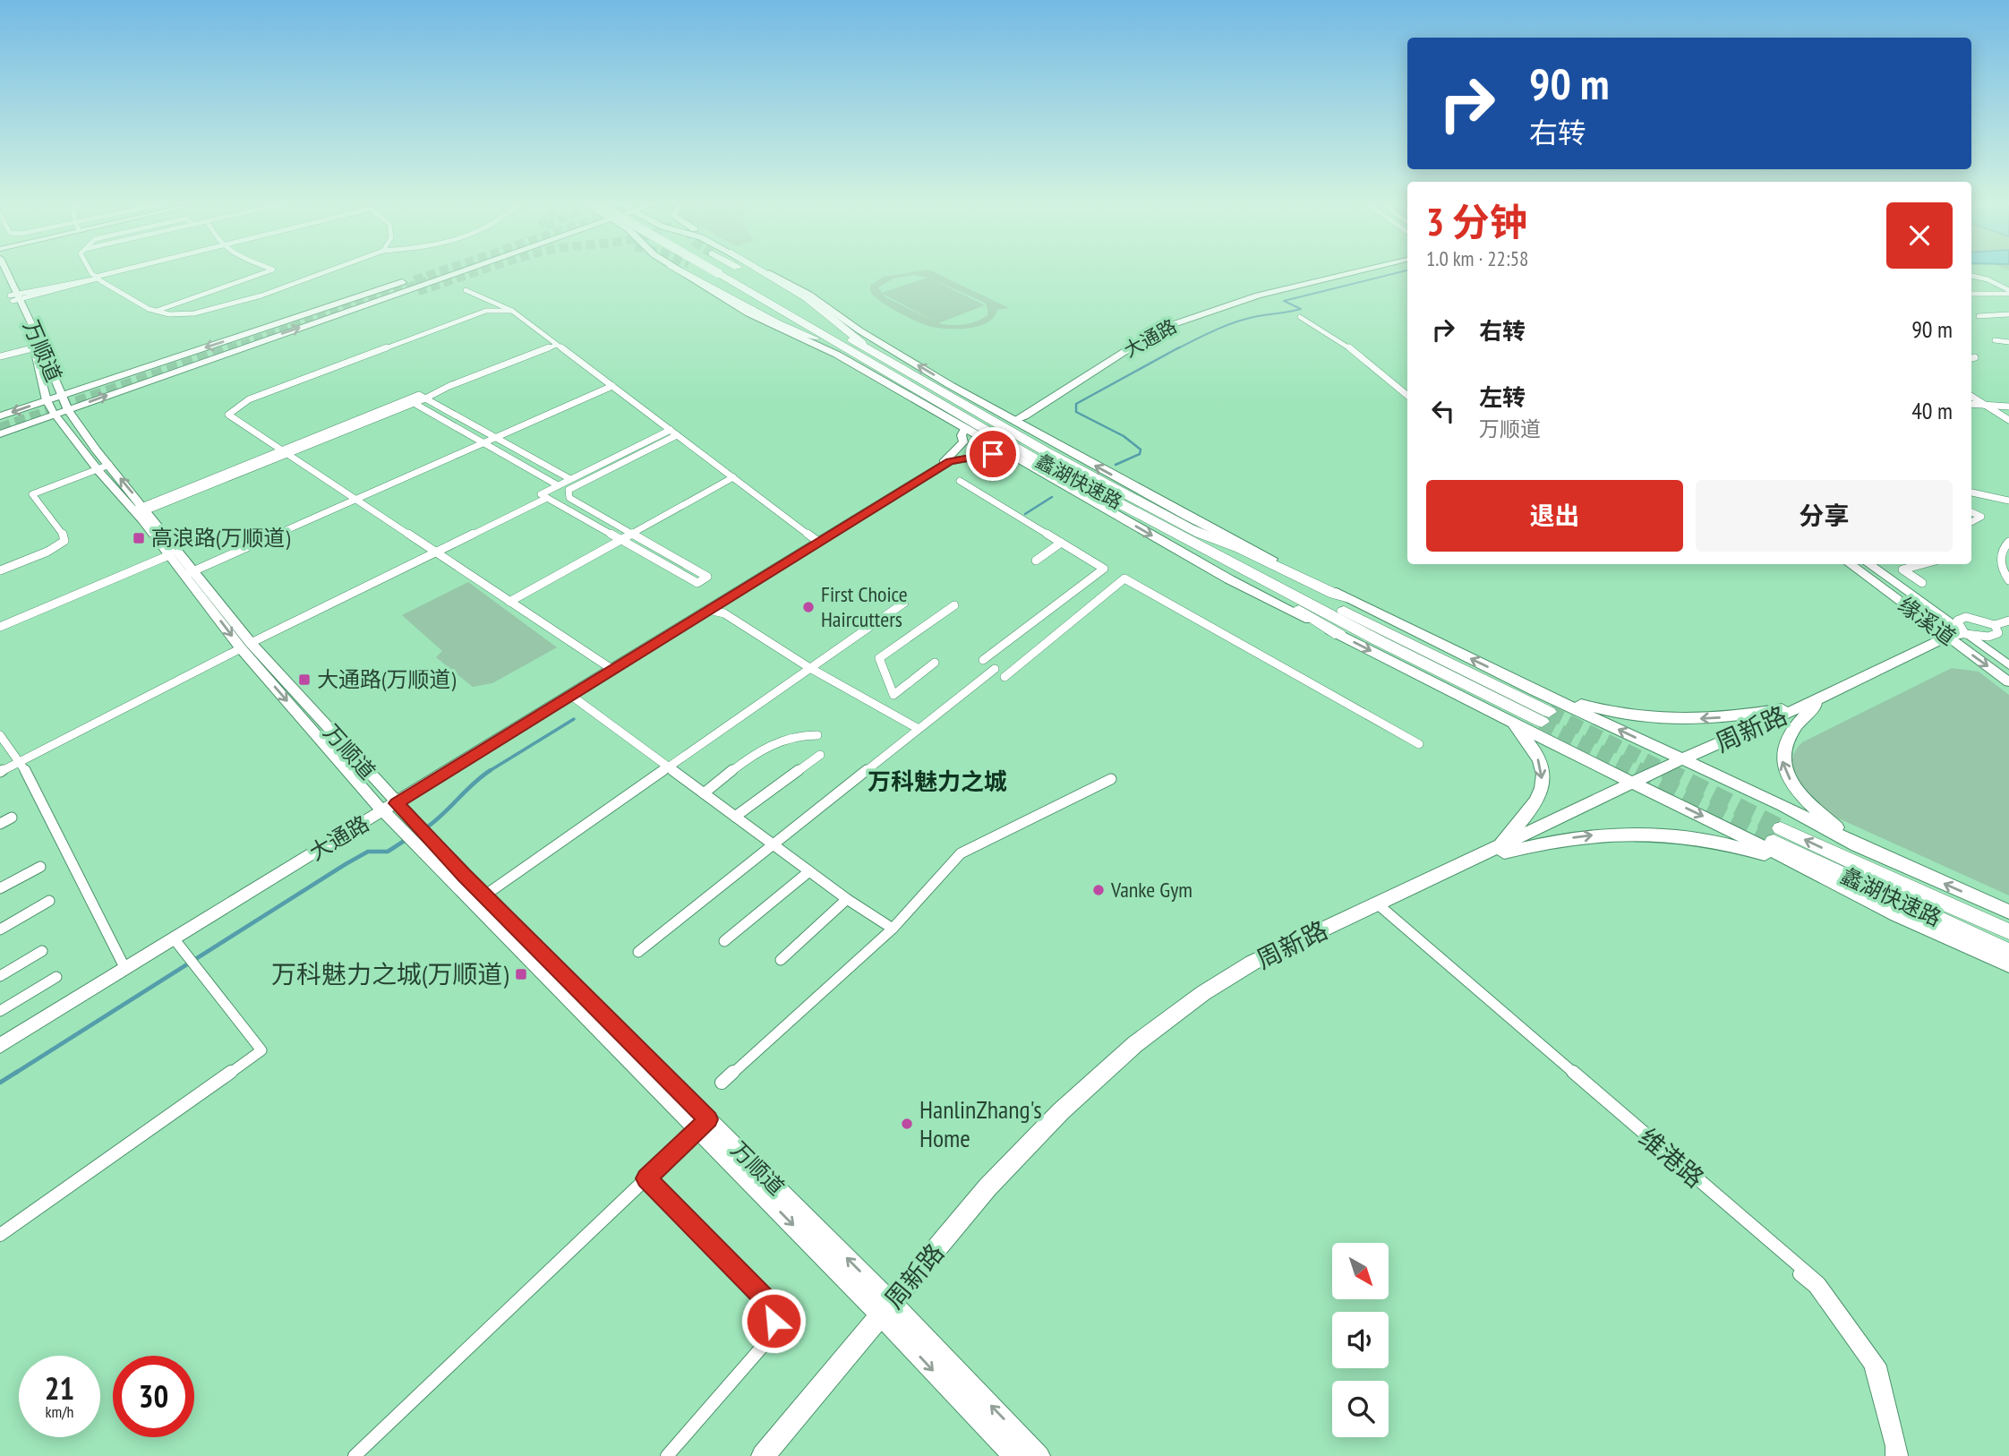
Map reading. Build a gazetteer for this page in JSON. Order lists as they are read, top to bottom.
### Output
{
  "streets": {
    "highway": ["蠡湖快速路"],
    "main road": ["周新路"],
    "street": [
      "大通路",
      "万顺道",
      "缘溪道",
      "维港路"
    ]
  },
  "crossings": [
    ["大通路", "万顺道"],
    ["万顺道", "周新路"],
    ["缘溪道", "周新路"],
    ["周新路", "维港路"]
  ],
  "districts": ["万科魅力之城"],
  "places": {
    "transit": ["高浪路(万顺道)", "大通路(万顺道)", "万科魅力之城(万顺道)"],
    "other": ["First Choice Haircutters", "Vanke Gym", "HanlinZhang's Home"]
  },
  "north": "bottom right",
  "page": {
    "turn": ["90 m", "右转"],
    "heading": ["3 分钟", "1.0 km · 22:58"],
    "list": [
      {
        "name": "右转",
        "value": "90 m"
      },
      {
        "name": "左转",
        "note": "万顺道",
        "value": "40 m"
      }
    ],
    "buttons": ["退出", "分享"],
    "speed": "21 km/h",
    "limit": "30"
  }
}
